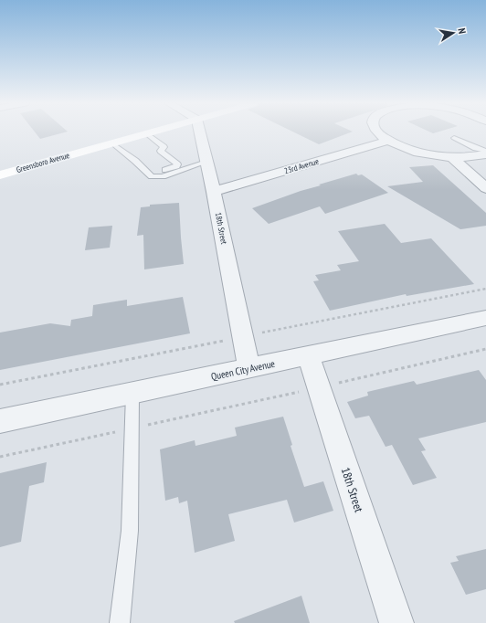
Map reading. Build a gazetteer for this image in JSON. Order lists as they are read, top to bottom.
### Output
{
  "streets": {
    "main road": ["Greensboro Avenue"],
    "street": ["23rd Avenue", "18th Street", "Queen City Avenue"]
  },
  "crossings": [
    ["23rd Avenue", "18th Street"],
    ["18th Street", "Queen City Avenue"]
  ],
  "north": "right"
}
